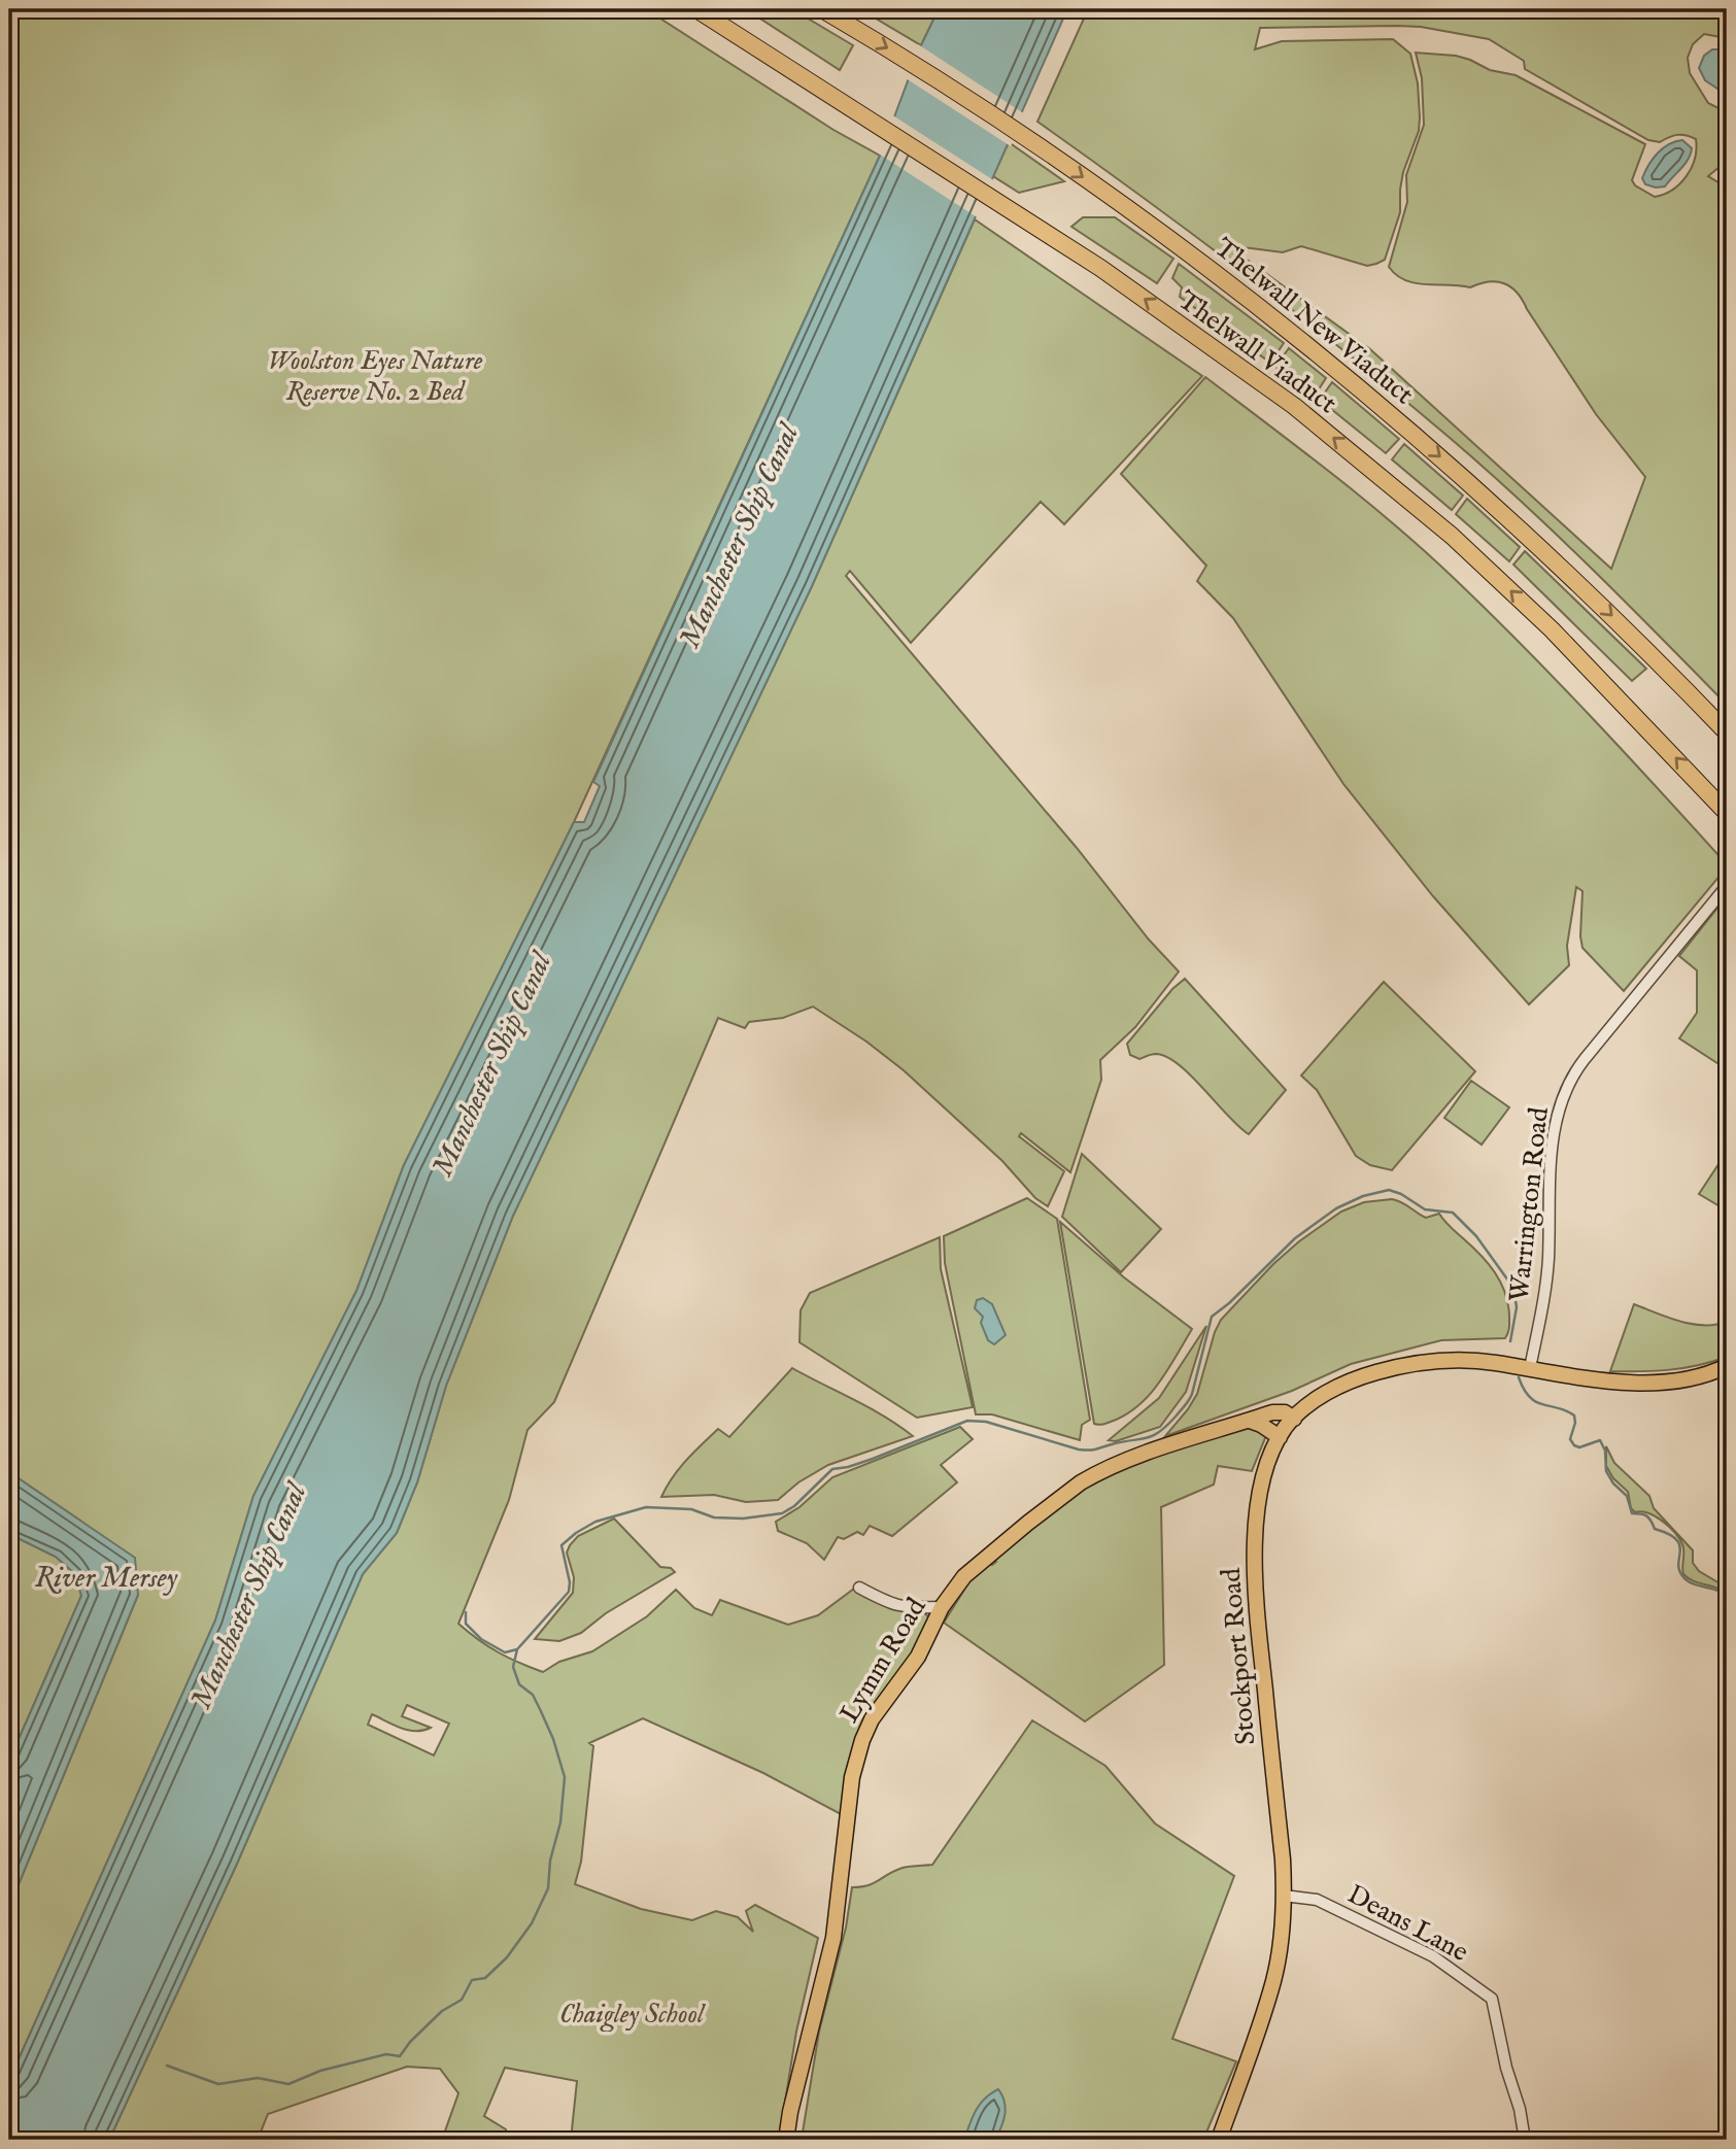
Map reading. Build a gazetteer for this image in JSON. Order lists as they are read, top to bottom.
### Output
{
  "streets": {
    "highway": ["Thelwall New Viaduct", "Thelwall Viaduct"],
    "main road": ["Stockport Road", "Lymm Road"],
    "street": ["Warrington Road", "Deans Lane"]
  },
  "crossings": [
    ["Warrington Road", "Stockport Road"],
    ["Stockport Road", "Lymm Road"],
    ["Stockport Road", "Deans Lane"]
  ],
  "one_way": ["Thelwall New Viaduct", "Thelwall Viaduct"],
  "water": ["Manchester Ship Canal", "River Mersey"],
  "parks": ["Woolston Eyes Nature Reserve No. 2 Bed", "Chaigley School"]
}
